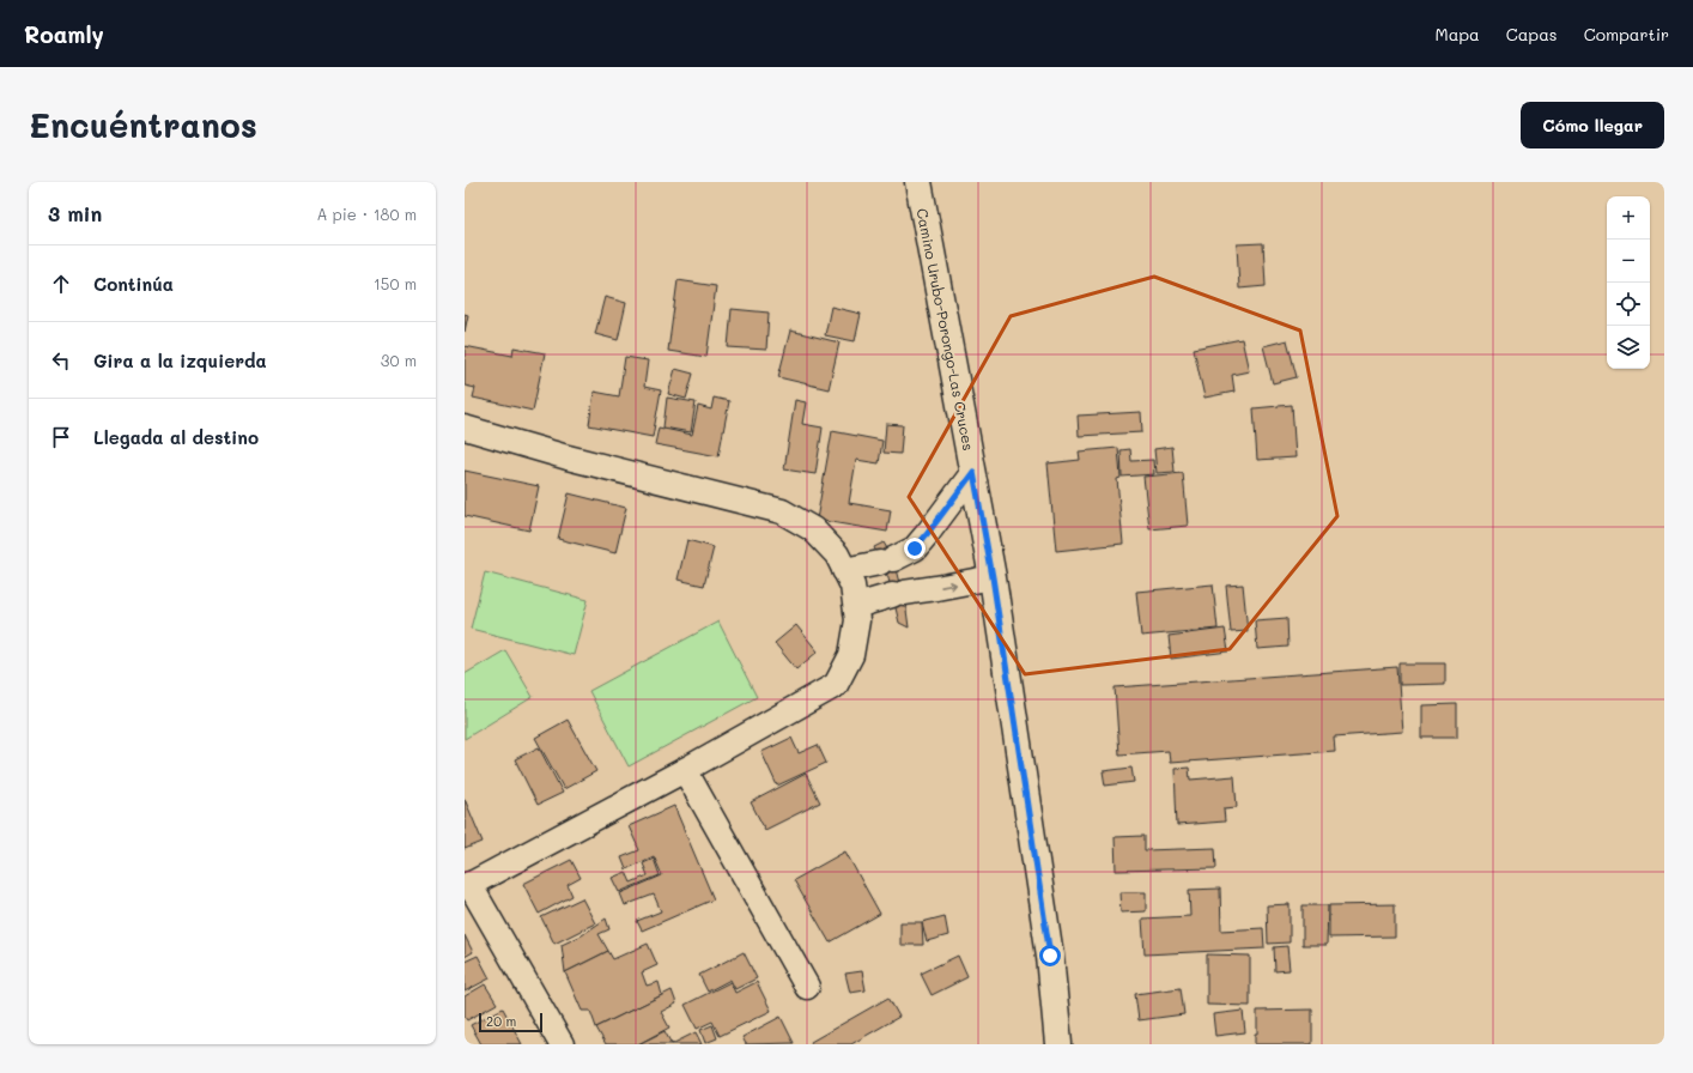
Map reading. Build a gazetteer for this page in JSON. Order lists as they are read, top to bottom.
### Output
{
  "streets": {
    "main road": ["Camino Urubo-Porongo-Las Cruces"]
  },
  "scale_bar": "20 m",
  "page": {
    "header": "Roamly",
    "nav": ["Mapa", "Capas", "Compartir"],
    "buttons": "Cómo llegar",
    "title": "Encuéntranos",
    "heading": ["3 min", "A pie · 180 m"],
    "map_buttons": ["+", "−"],
    "list": [
      ["Continúa", "150 m"],
      ["Gira a la izquierda", "30 m"],
      "Llegada al destino"
    ],
    "scale": "20 m"
  }
}
